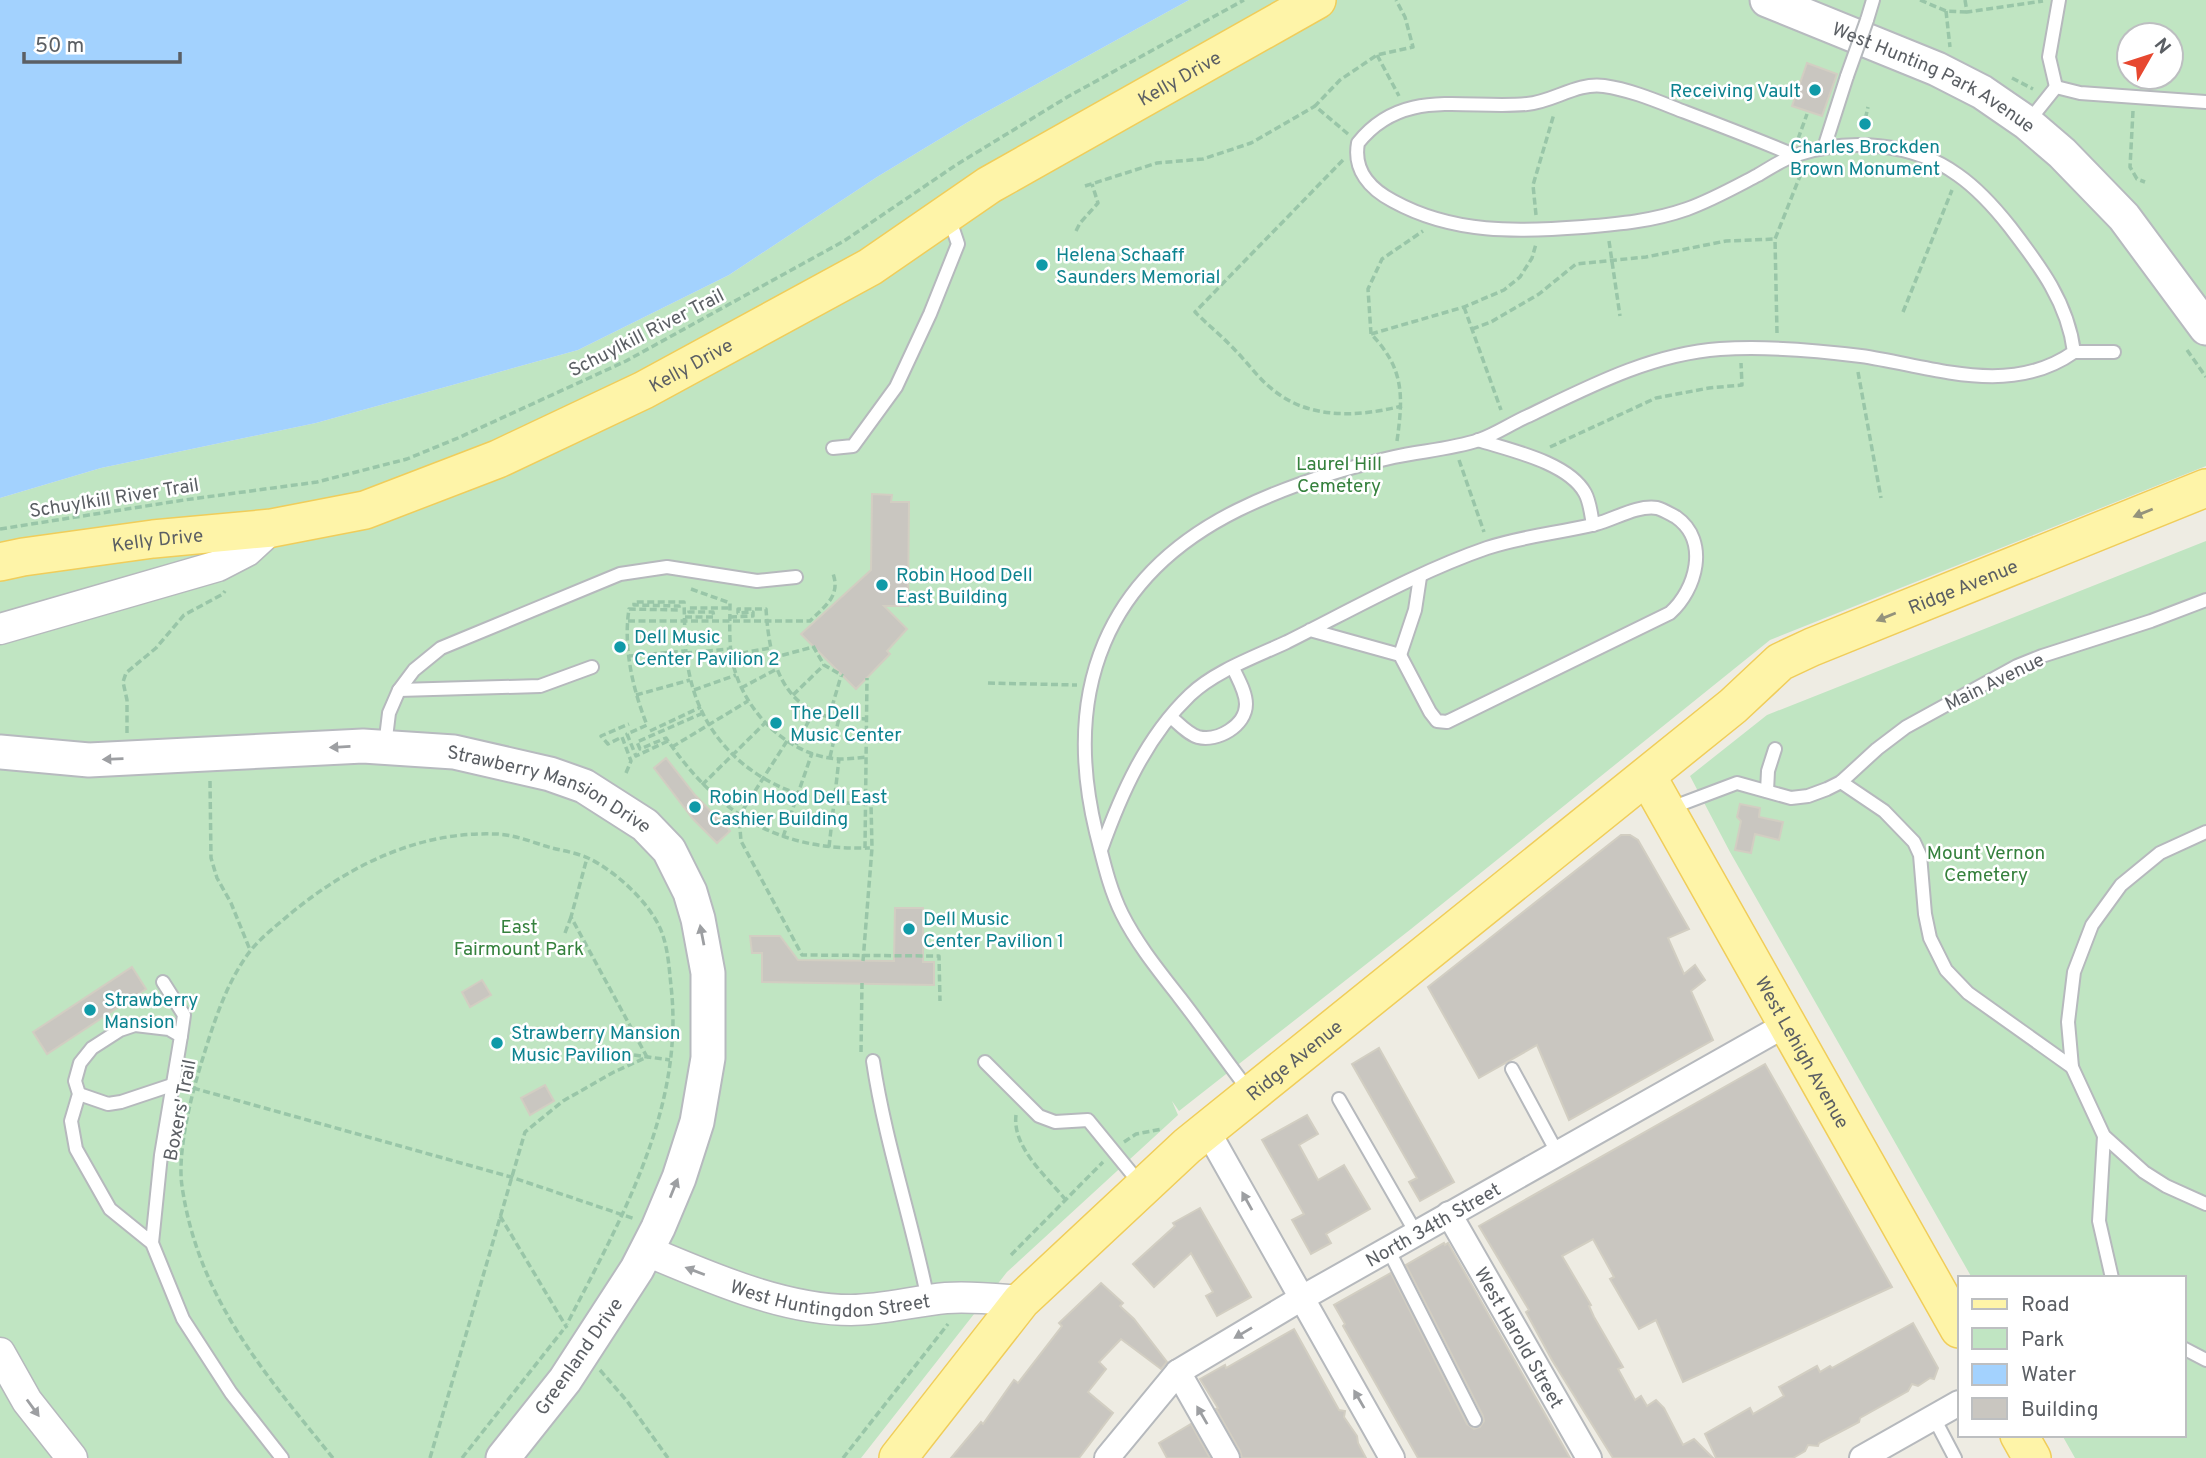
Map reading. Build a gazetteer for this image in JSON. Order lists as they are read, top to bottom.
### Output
{
  "streets": {
    "main road": [
      "Kelly Drive",
      "West Hunting Park Avenue",
      "Ridge Avenue",
      "Strawberry Mansion Drive",
      "West Lehigh Avenue",
      "Greenland Drive"
    ],
    "street": ["North 34th Street", "West Huntingdon Street", "West Harold Street"],
    "lane": ["Main Avenue"],
    "path": ["Schuylkill River Trail", "Boxers' Trail"]
  },
  "crossings": [
    ["Ridge Avenue", "West Lehigh Avenue"],
    ["Ridge Avenue", "West Huntingdon Street"],
    ["Main Avenue", "West Lehigh Avenue"],
    ["Strawberry Mansion Drive", "West Huntingdon Street"],
    ["Strawberry Mansion Drive", "Greenland Drive"],
    ["West Lehigh Avenue", "North 34th Street"],
    ["North 34th Street", "West Harold Street"],
    ["West Huntingdon Street", "Greenland Drive"]
  ],
  "one_way": ["West Huntingdon Street"],
  "parks": ["Laurel Hill Cemetery", "Mount Vernon Cemetery", "East Fairmount Park"],
  "places": [
    "Receiving Vault",
    "Charles Brockden Brown Monument",
    "Helena Schaaff Saunders Memorial",
    "Robin Hood Dell East Building",
    "Dell Music Center Pavilion 2",
    "The Dell Music Center",
    "Robin Hood Dell East Cashier Building",
    "Dell Music Center Pavilion 1",
    "Strawberry Mansion",
    "Strawberry Mansion Music Pavilion"
  ],
  "legend": [
    "Road",
    "Park",
    "Water",
    "Building"
  ],
  "scale_bar": "50 m",
  "north": "top right"
}
